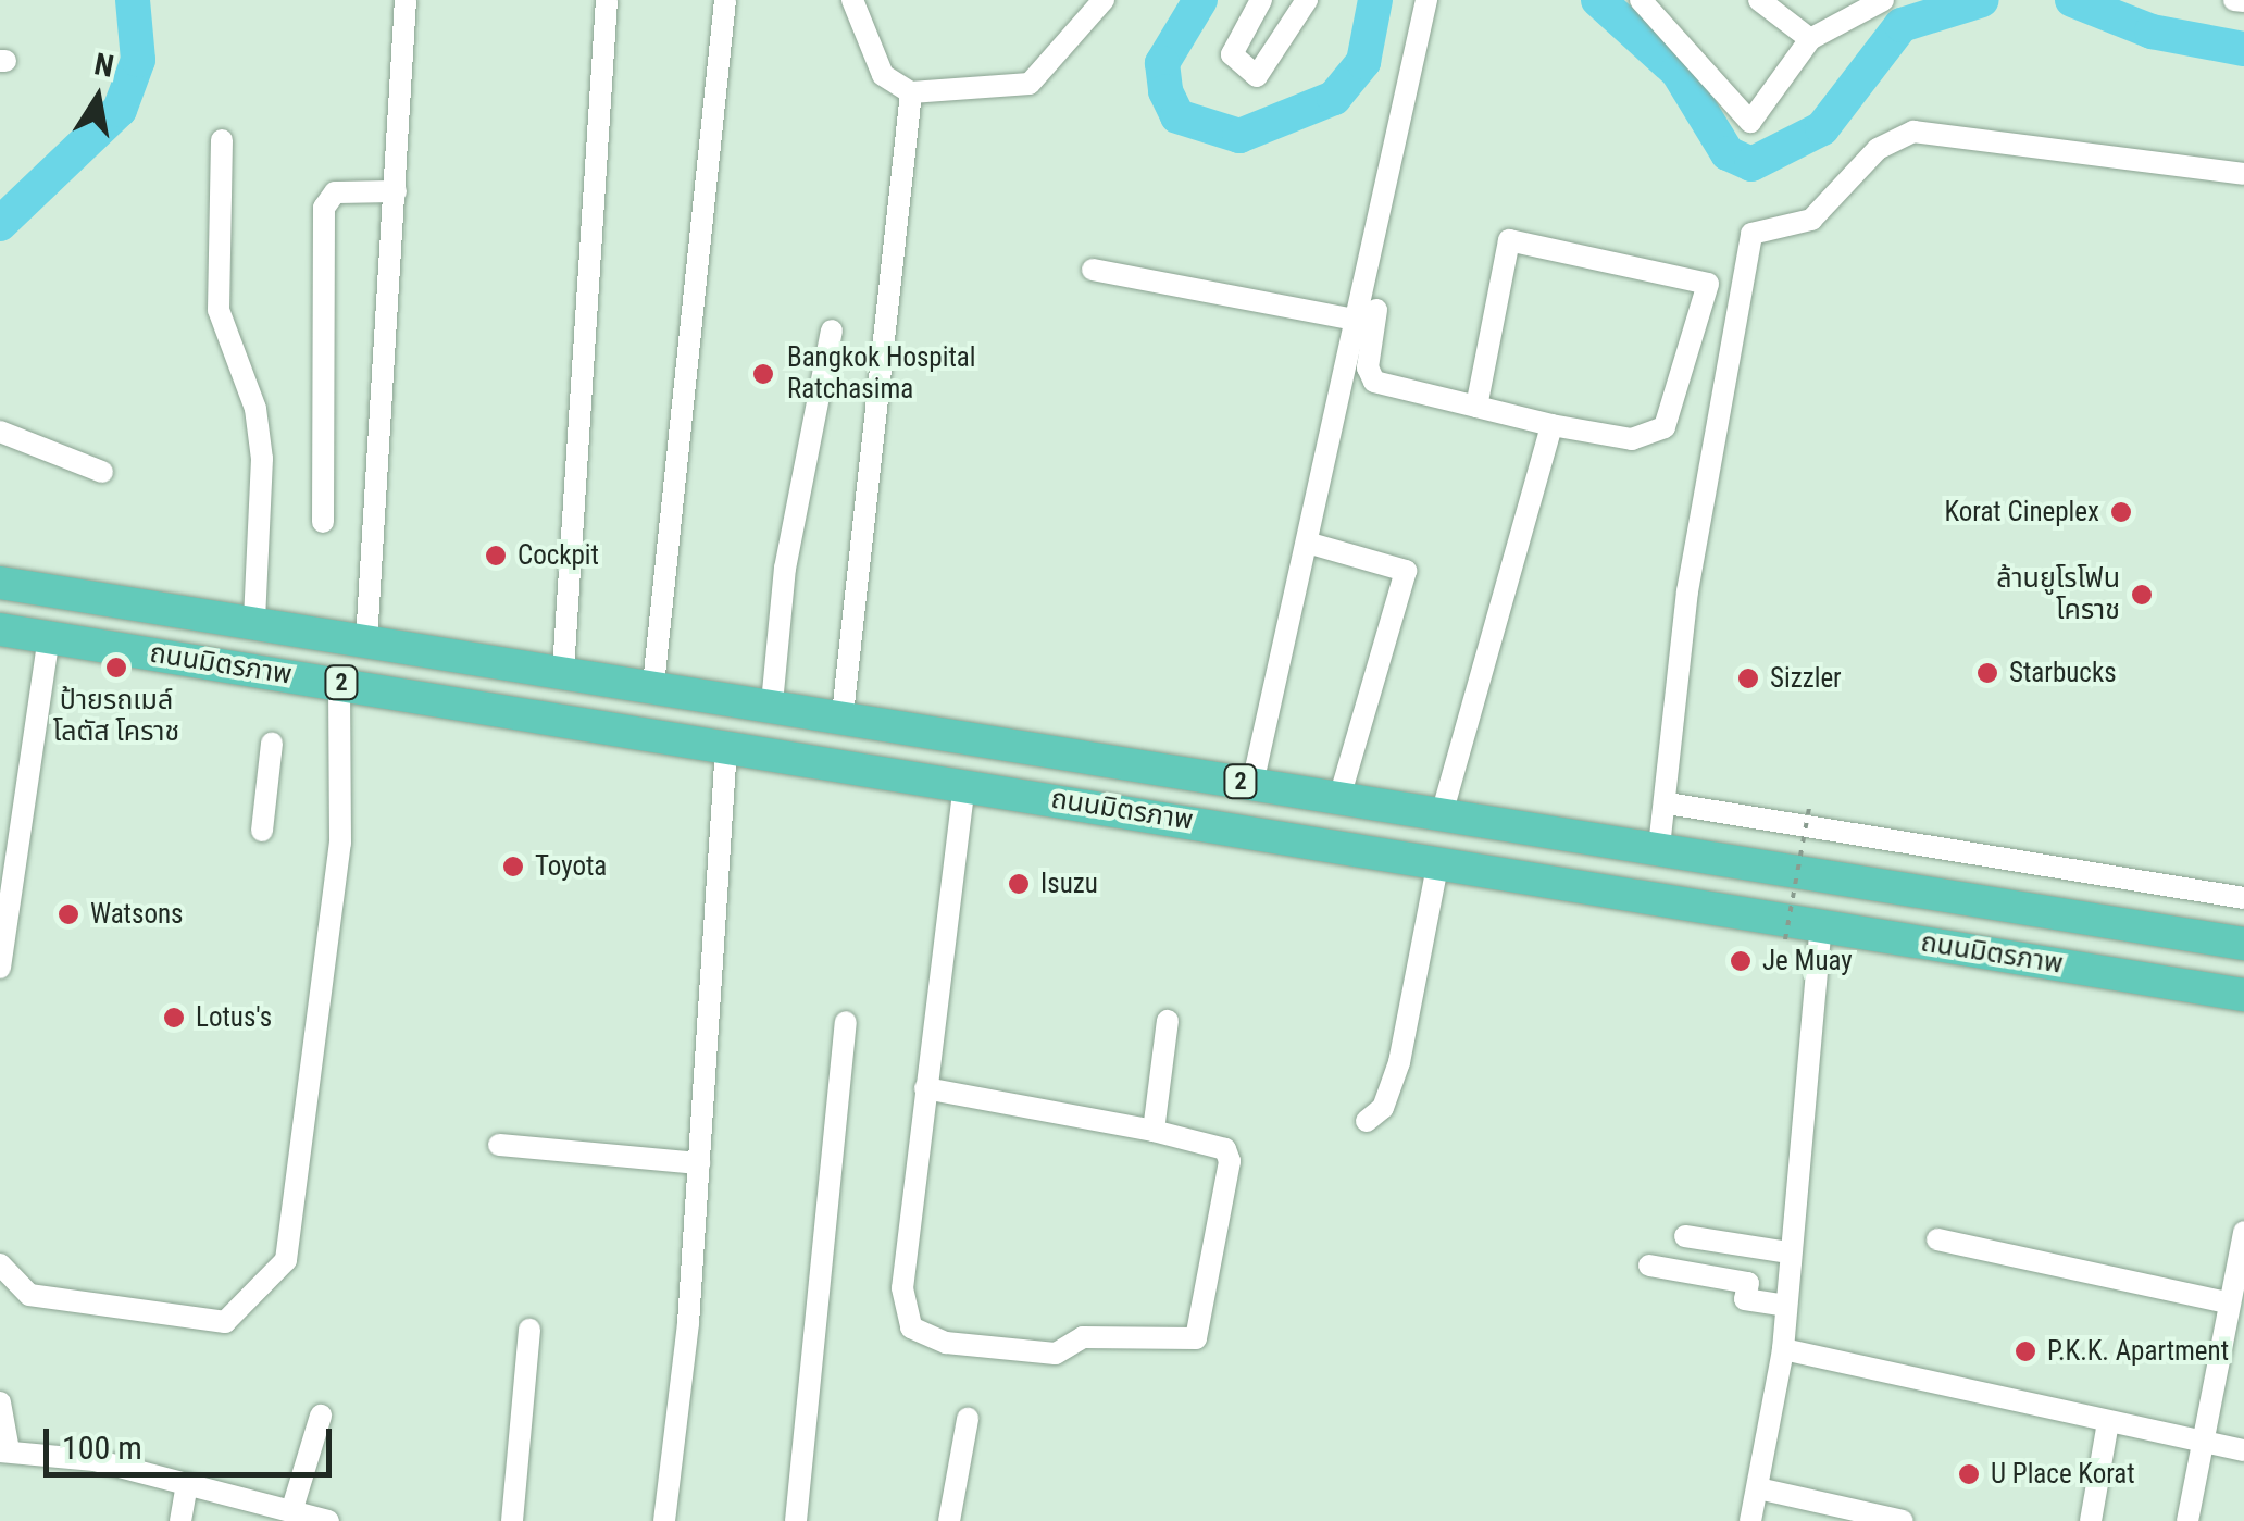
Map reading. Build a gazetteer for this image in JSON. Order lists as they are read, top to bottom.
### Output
{
  "streets": {
    "highway": ["ถนนมิตรภาพ", "2"]
  },
  "places": [
    "Bangkok Hospital Ratchasima",
    "Korat Cineplex",
    "Cockpit",
    "ล้านยูโรโฟน โคราช",
    "ป้ายรถเมล์ โลตัส โคราช",
    "Starbucks",
    "Sizzler",
    "Toyota",
    "Isuzu",
    "Watsons",
    "Je Muay",
    "Lotus's",
    "P.K.K. Apartment",
    "U Place Korat"
  ],
  "scale_bar": "100 m",
  "north": "top"
}
